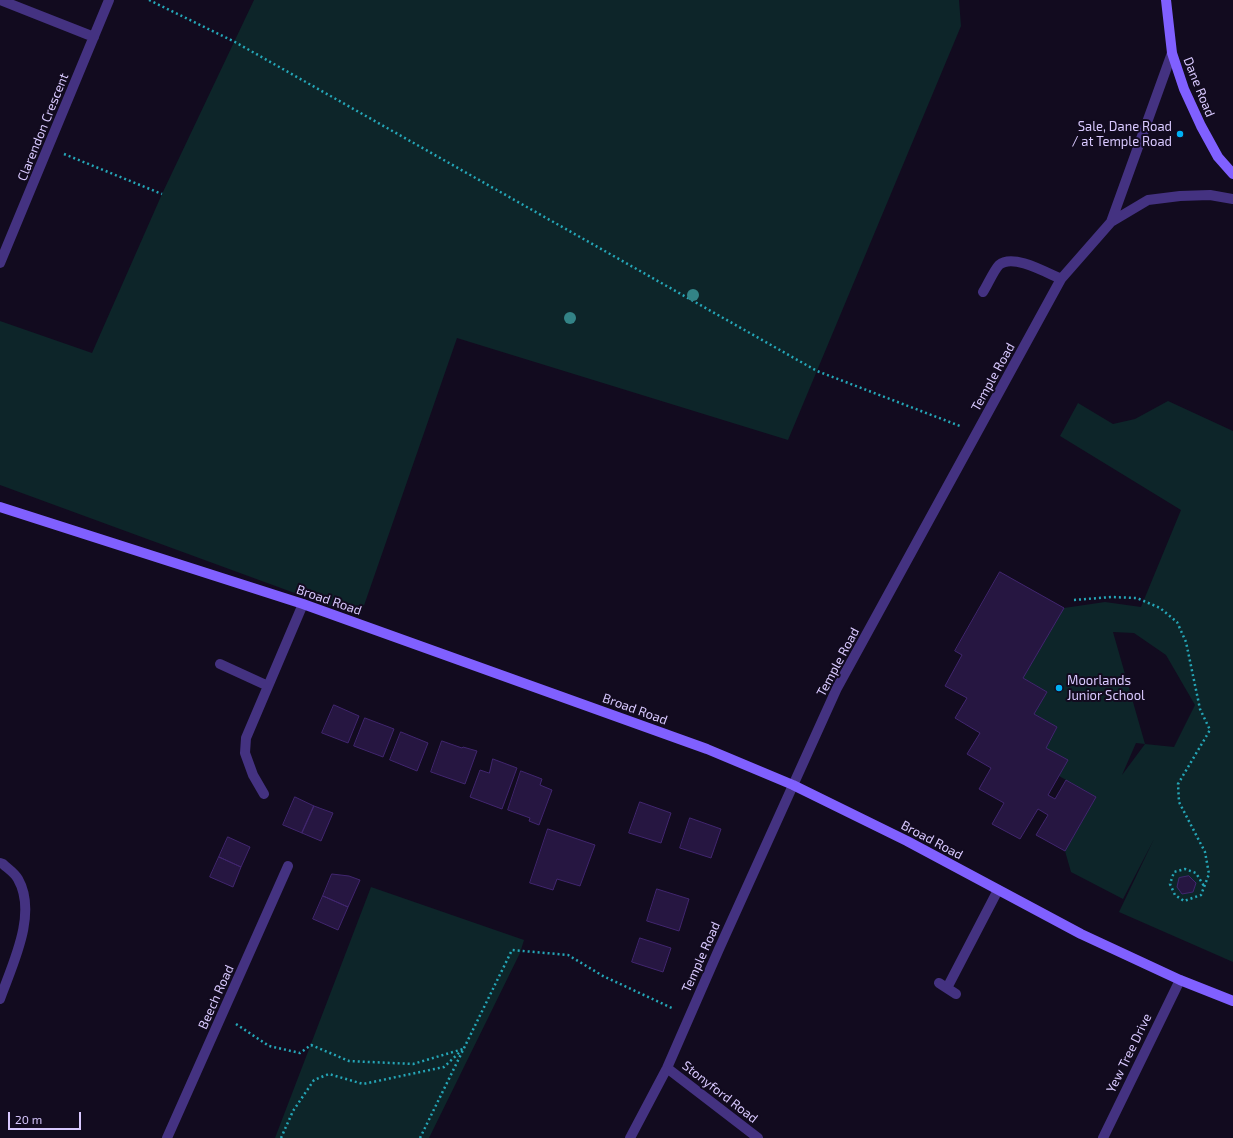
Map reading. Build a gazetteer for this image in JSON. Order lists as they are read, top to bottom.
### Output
{
  "streets": {
    "street": [
      "Dane Road",
      "Clarendon Crescent",
      "Temple Road",
      "Broad Road",
      "Beech Road",
      "Yew Tree Drive",
      "Stonyford Road"
    ]
  },
  "crossings": [
    ["Dane Road", "Temple Road"],
    ["Temple Road", "Broad Road"],
    ["Temple Road", "Stonyford Road"],
    ["Broad Road", "Yew Tree Drive"]
  ],
  "places": ["Sale, Dane Road / at Temple Road", "Moorlands Junior School"],
  "scale_bar": "20 m"
}
